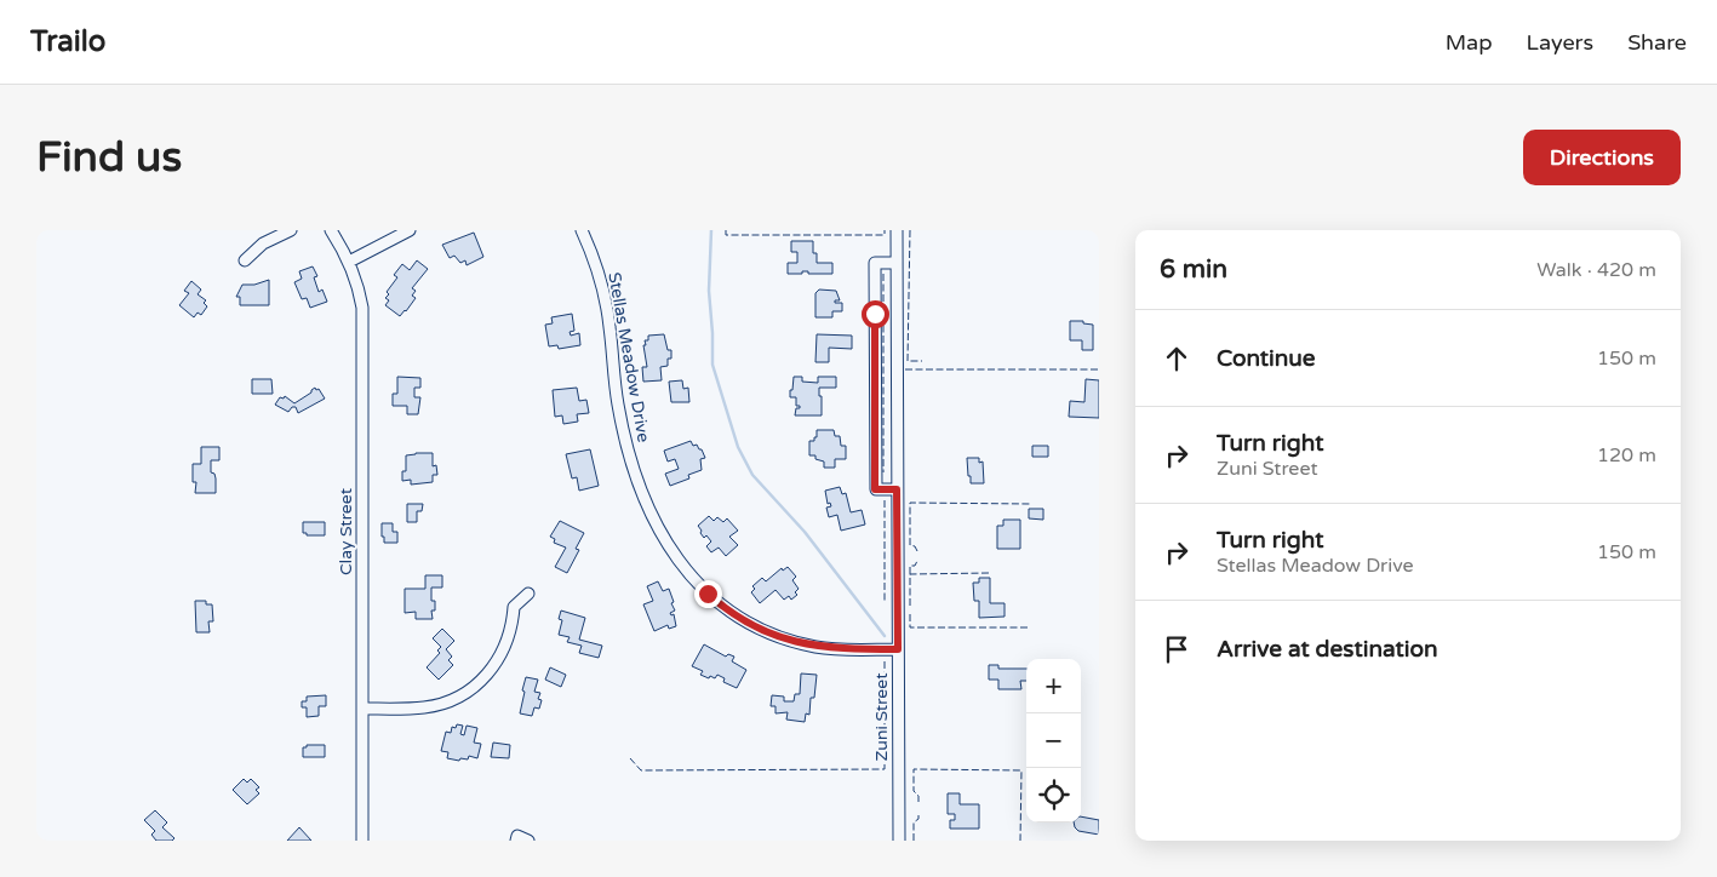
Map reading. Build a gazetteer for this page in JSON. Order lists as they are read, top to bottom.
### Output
{
  "streets": {
    "street": ["Stellas Meadow Drive", "Clay Street", "Zuni Street"]
  },
  "crossings": [
    ["Stellas Meadow Drive", "Zuni Street"]
  ],
  "page": {
    "header": "Trailo",
    "nav": ["Map", "Layers", "Share"],
    "buttons": "Directions",
    "title": "Find us",
    "heading": ["6 min", "Walk · 420 m"],
    "list": [
      ["Continue", "150 m"],
      ["Turn right", "Zuni Street", "120 m"],
      ["Turn right", "Stellas Meadow Drive", "150 m"],
      "Arrive at destination"
    ],
    "map_buttons": ["+", "−"]
  }
}
